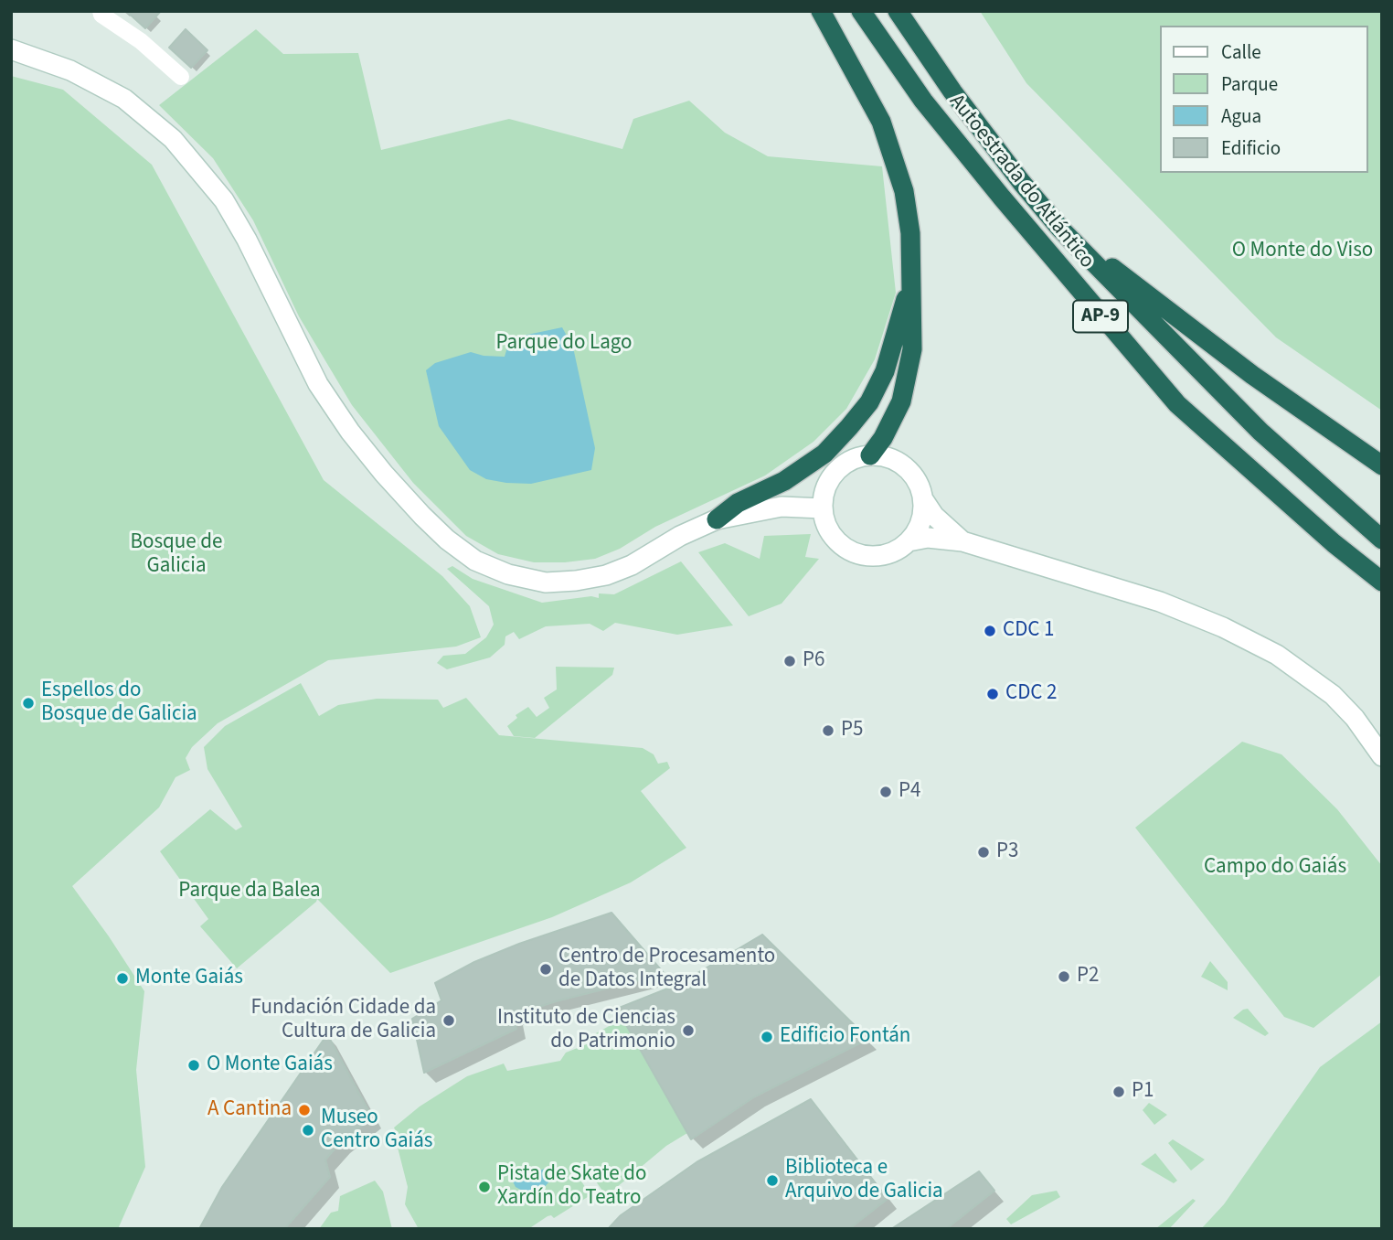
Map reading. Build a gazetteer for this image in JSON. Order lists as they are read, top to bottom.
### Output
{
  "streets": {
    "highway": ["Autoestrada do Atlántico", "AP-9"]
  },
  "parks": [
    "O Monte do Viso",
    "Parque do Lago",
    "Bosque de Galicia",
    "Campo do Gaiás",
    "Parque da Balea"
  ],
  "places": [
    "CDC 1",
    "P6",
    "CDC 2",
    "Espellos do Bosque de Galicia",
    "P5",
    "P4",
    "P3",
    "Centro de Procesamento de Datos Integral",
    "P2",
    "Monte Gaiás",
    "Fundación Cidade da Cultura de Galicia",
    "Instituto de Ciencias do Patrimonio",
    "Edificio Fontán",
    "O Monte Gaiás",
    "P1",
    "A Cantina",
    "Museo Centro Gaiás",
    "Biblioteca e Arquivo de Galicia",
    "Pista de Skate do Xardín do Teatro"
  ],
  "legend": [
    "Calle",
    "Parque",
    "Agua",
    "Edificio"
  ]
}
